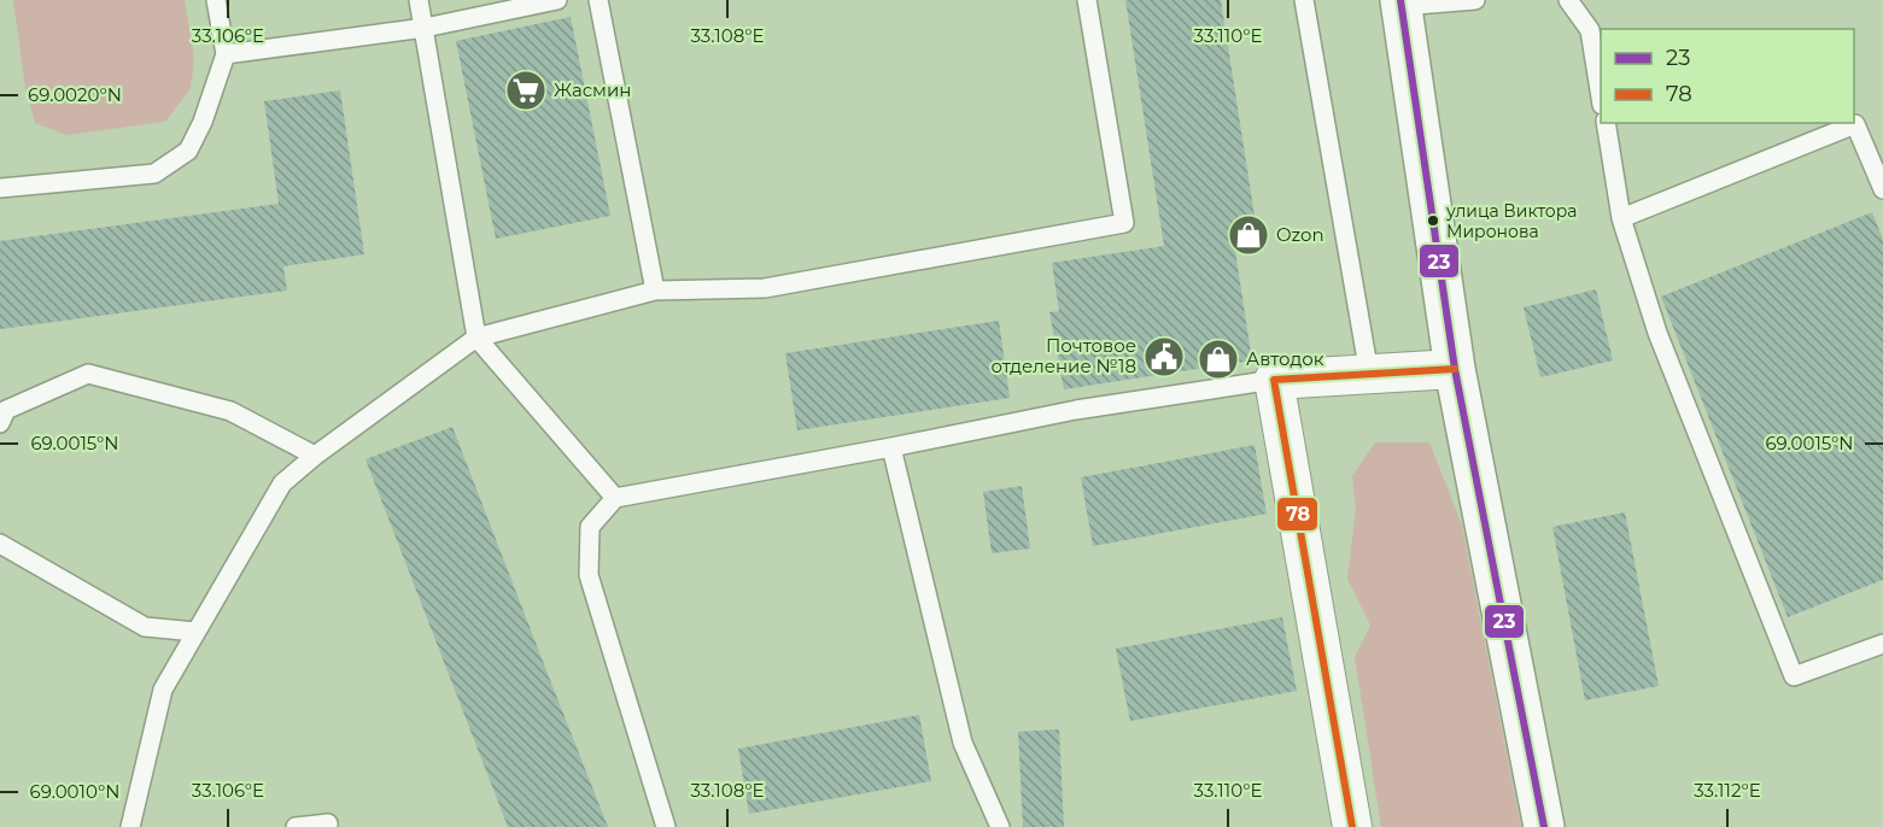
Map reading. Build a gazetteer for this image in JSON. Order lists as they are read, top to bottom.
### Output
{
  "places": {
    "supermarket": ["Жасмин"],
    "other": ["улица Виктора Миронова"],
    "shop": ["Ozon", "Автодок"],
    "public building": ["Почтовое отделение №18"]
  },
  "lines": ["transit line 23", "transit line 78"],
  "legend": ["23", "78"],
  "coordinates": [
    "33.106°E",
    "33.108°E",
    "33.110°E",
    "69.0020°N",
    "69.0015°N",
    "33.112°E",
    "69.0010°N"
  ]
}
